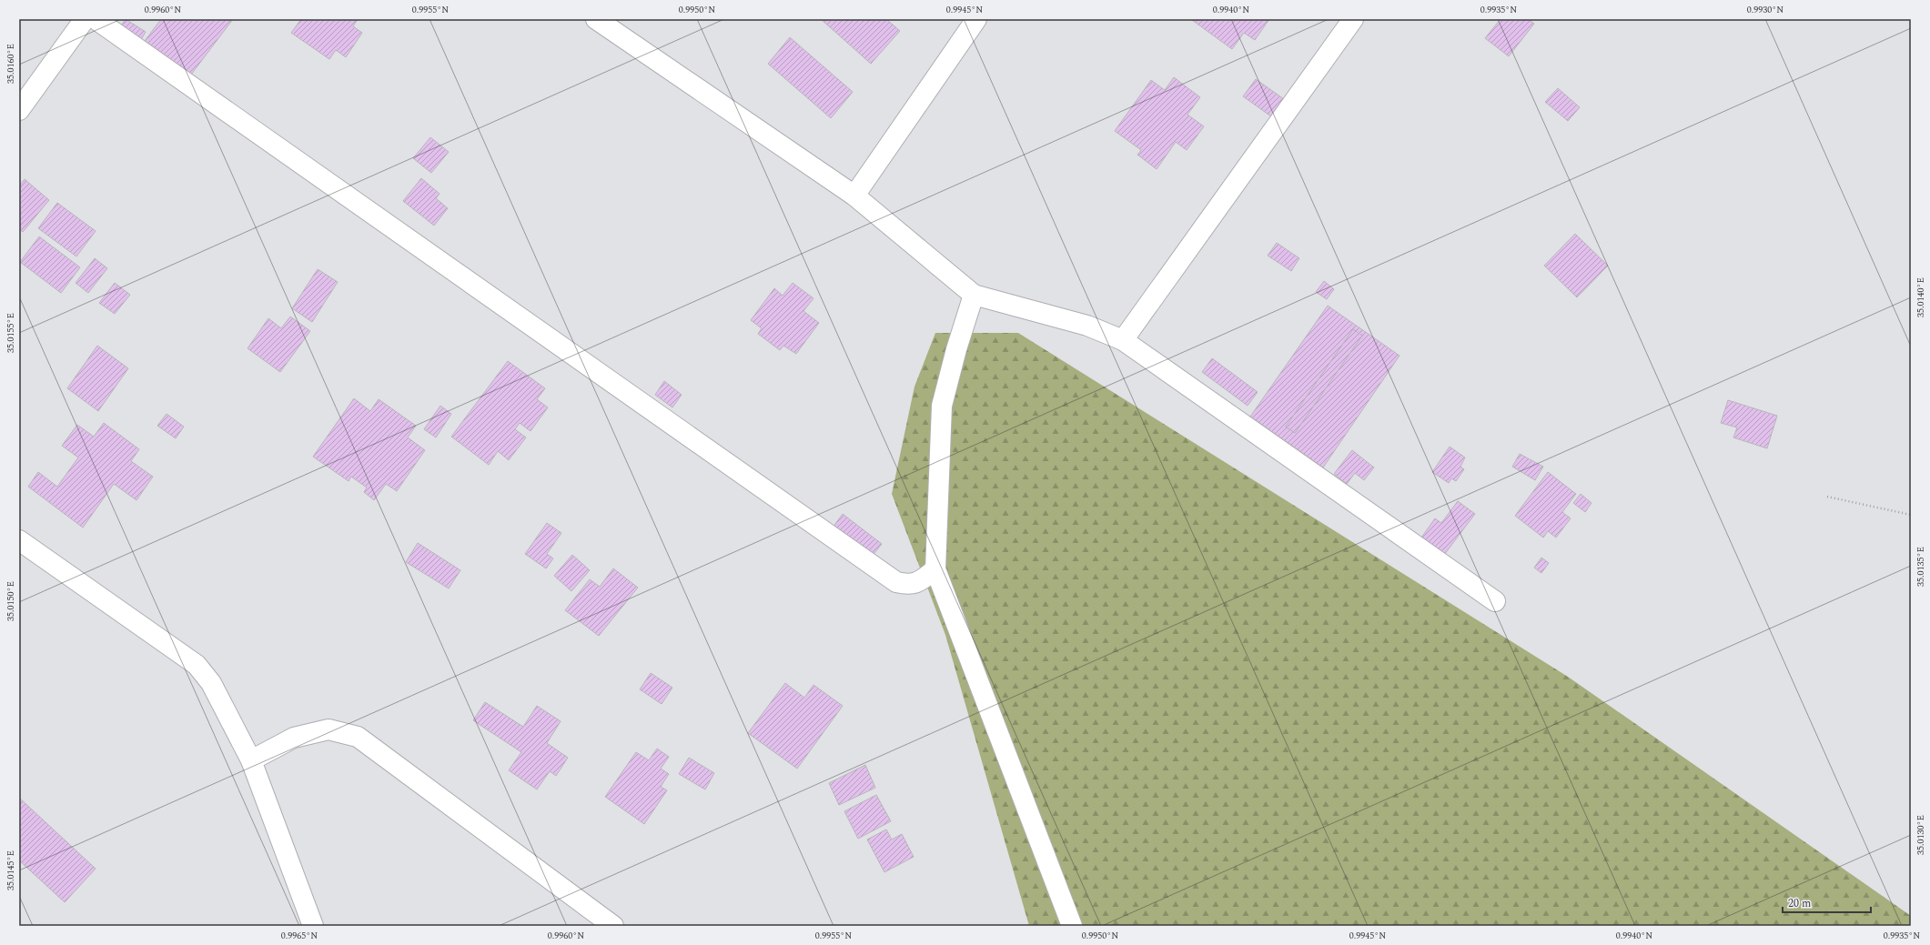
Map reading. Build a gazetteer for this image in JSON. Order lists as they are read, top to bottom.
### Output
{
  "scale_bar": "20 m",
  "coordinates": [
    "0.9960°N",
    "0.9955°N",
    "0.9950°N",
    "0.9945°N",
    "0.9940°N",
    "0.9935°N",
    "0.9930°N",
    "35.0160°E",
    "35.0140°E",
    "35.0155°E",
    "35.0135°E",
    "35.0150°E",
    "35.0130°E",
    "35.0145°E",
    "0.9965°N"
  ]
}
